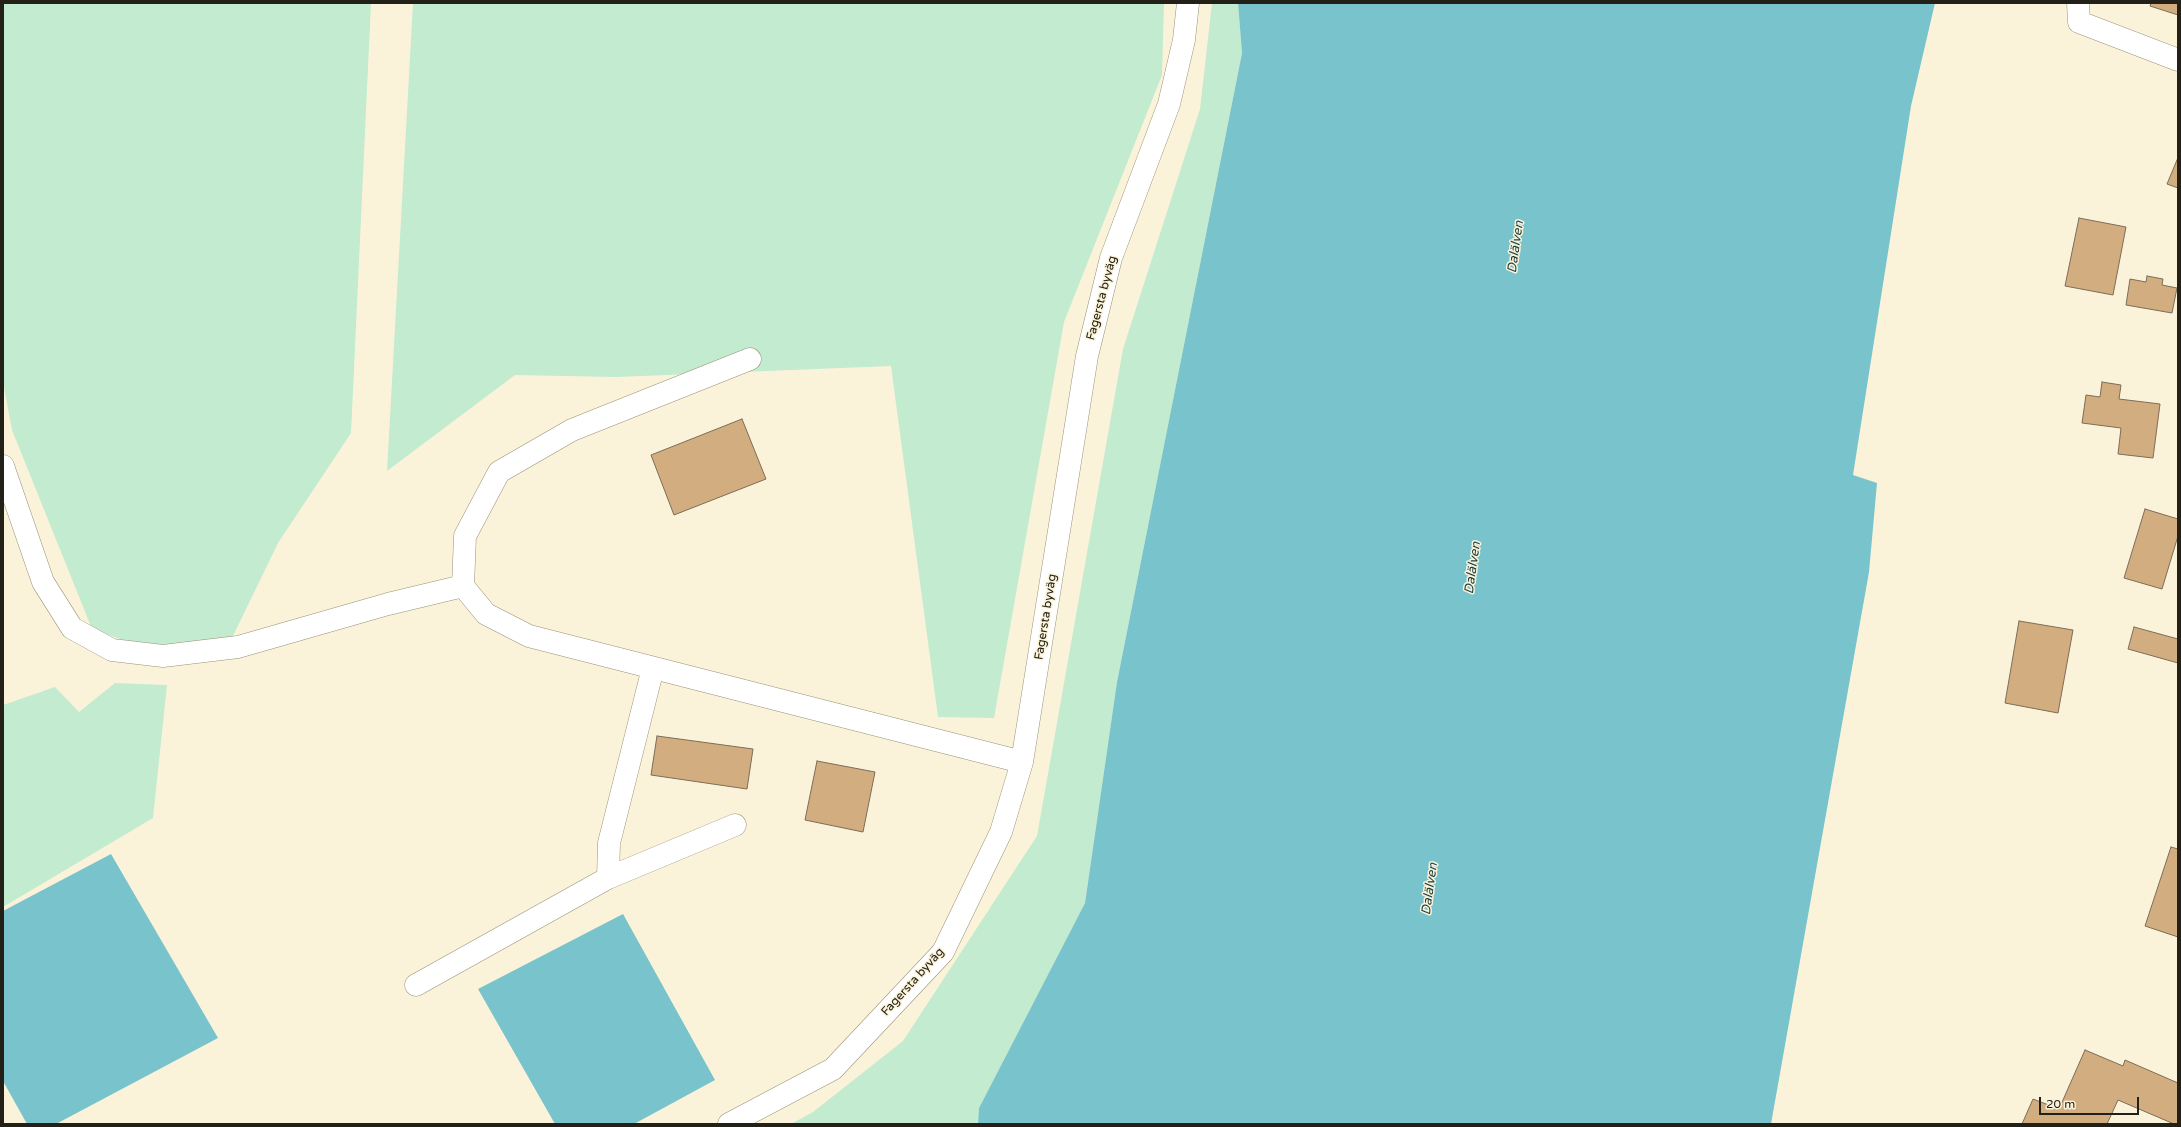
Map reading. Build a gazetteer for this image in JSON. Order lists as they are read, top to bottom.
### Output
{
  "streets": {
    "street": ["Fagersta byväg"]
  },
  "water": ["Dalälven"],
  "scale_bar": "20 m"
}
